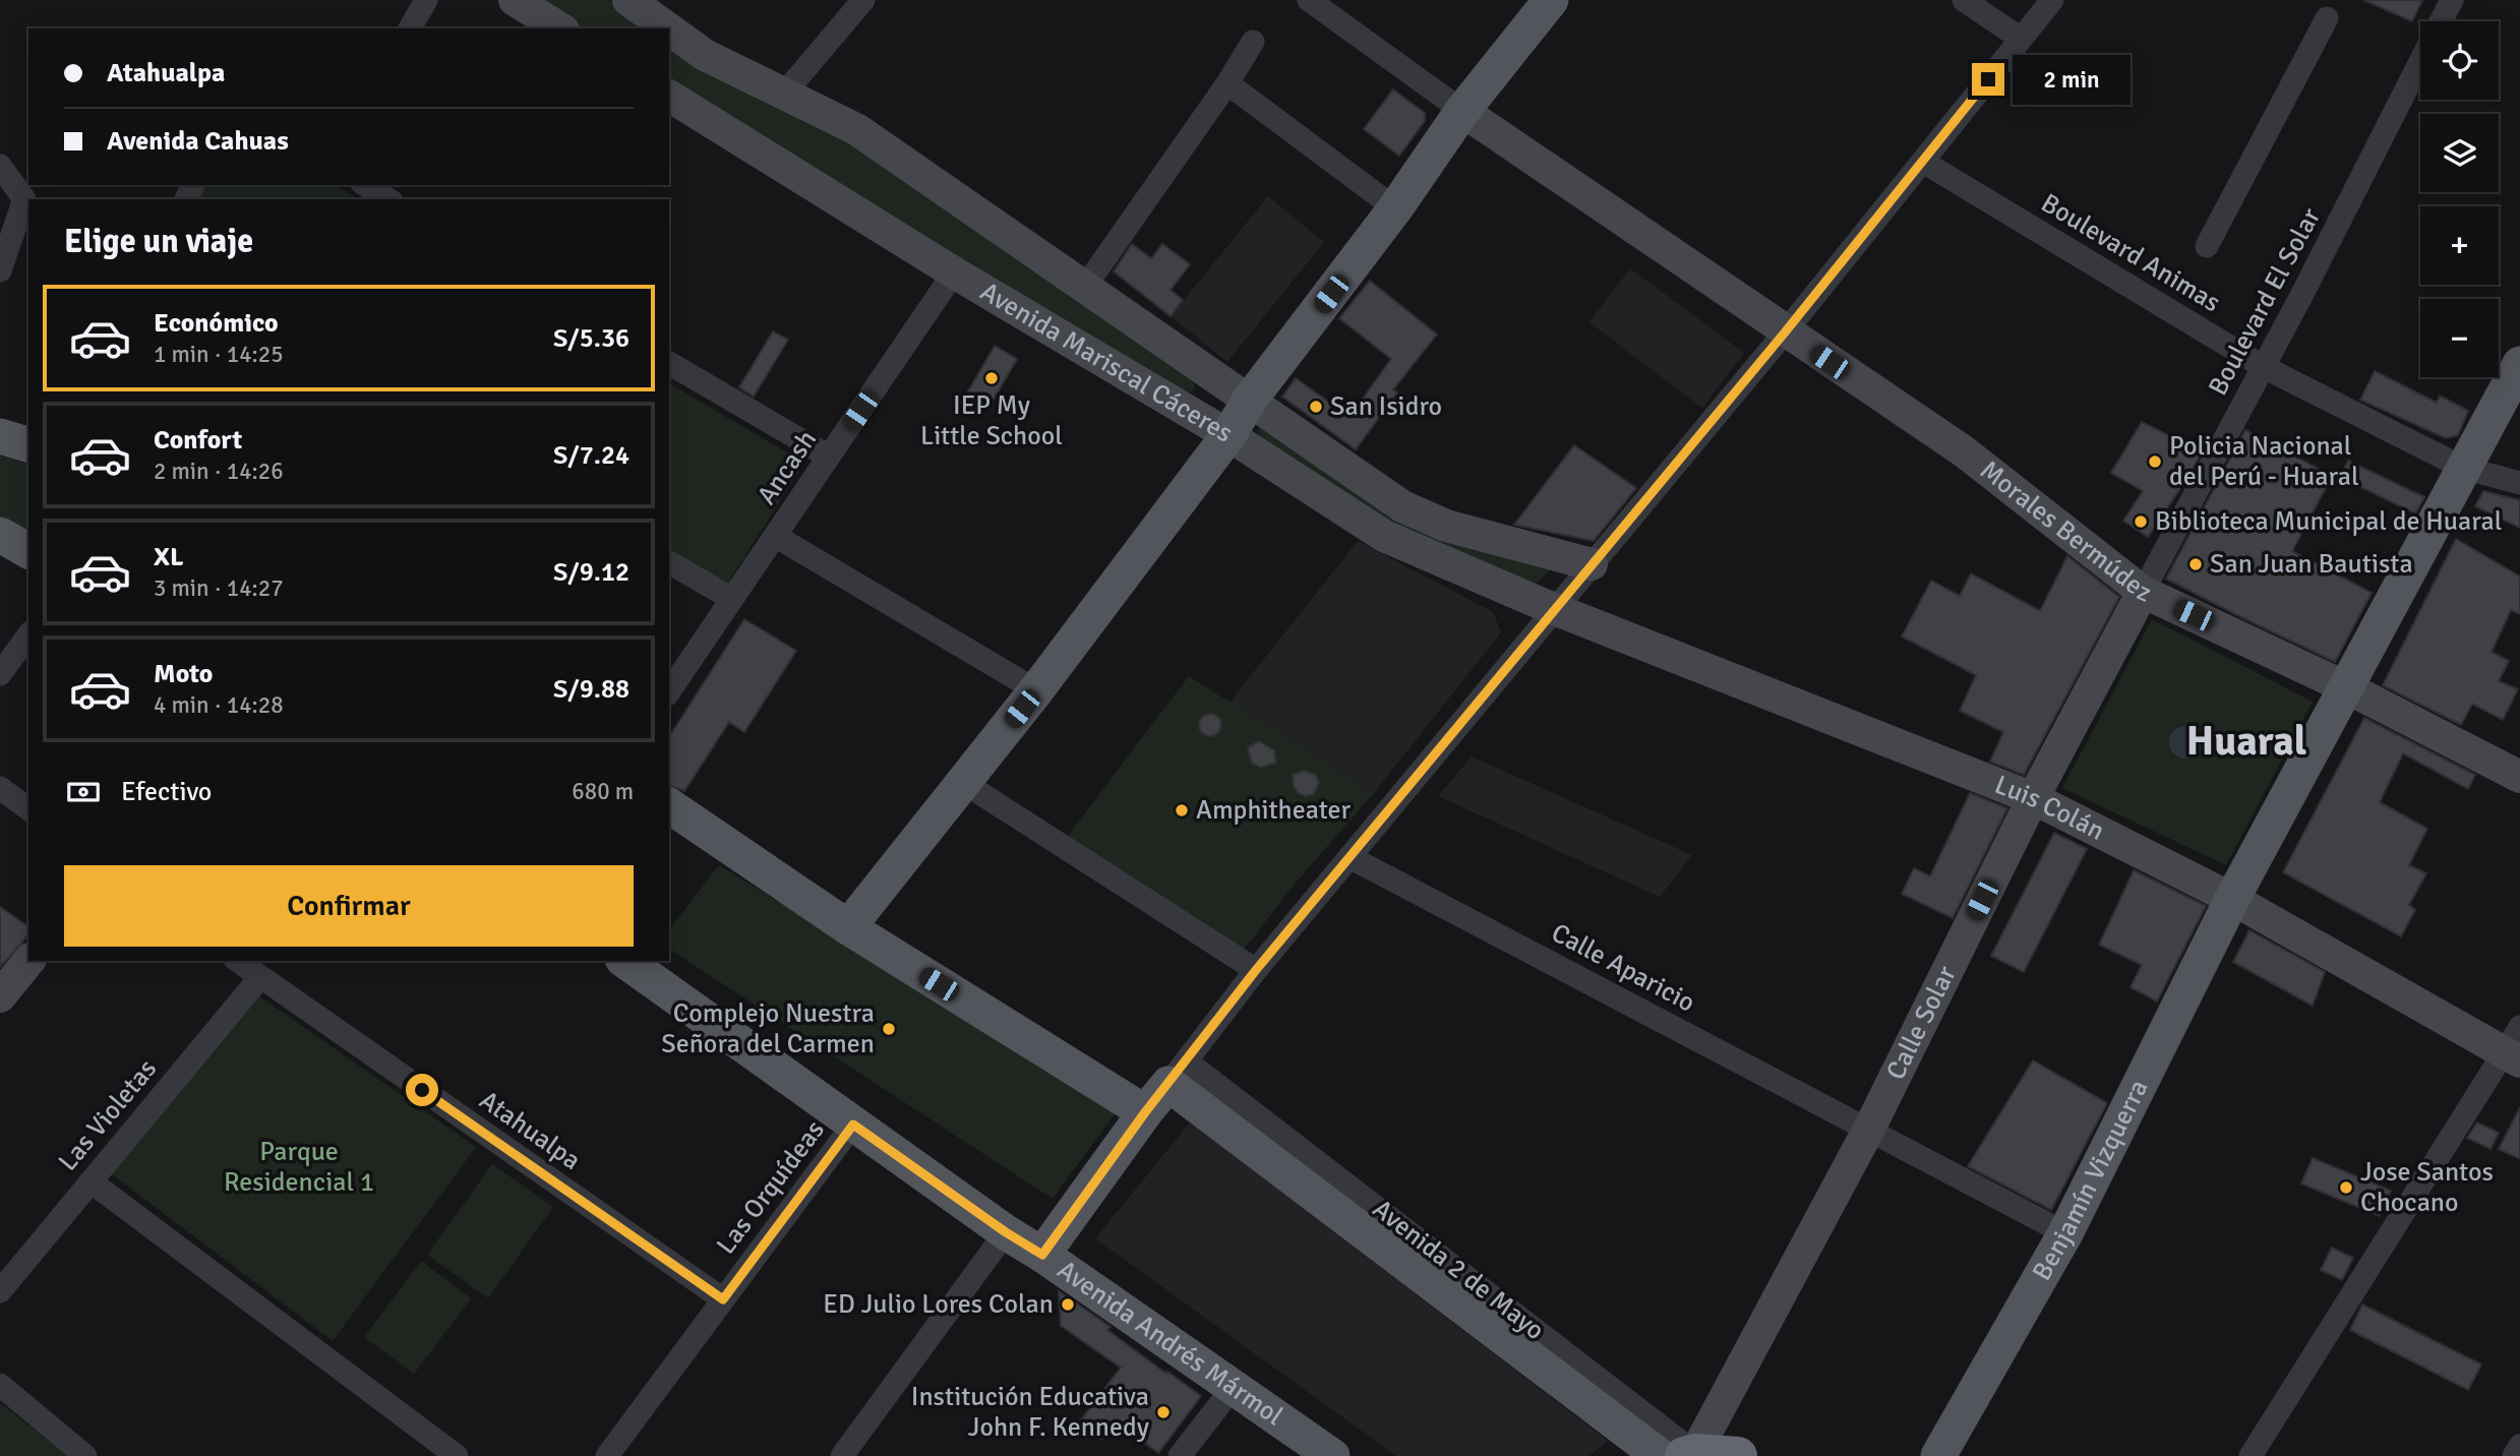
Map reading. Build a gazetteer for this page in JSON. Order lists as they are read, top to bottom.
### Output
{
  "streets": {
    "main road": ["Benjamín Vizquerra", "Avenida 2 de Mayo", "Avenida Andrés Mármol"],
    "street": [
      "Boulevard Animas",
      "Boulevard El Solar",
      "Avenida Mariscal Cáceres",
      "Ancash",
      "Morales Bermúdez",
      "Luis Colán",
      "Calle Aparicio",
      "Calle Solar",
      "Las Violetas",
      "Atahualpa",
      "Las Orquídeas"
    ]
  },
  "crossings": [
    ["Boulevard Animas", "Boulevard El Solar"],
    ["Boulevard Animas", "Benjamín Vizquerra"],
    ["Boulevard El Solar", "Morales Bermúdez"],
    ["Boulevard El Solar", "Calle Solar"],
    ["Avenida Mariscal Cáceres", "Ancash"],
    ["Avenida Mariscal Cáceres", "Luis Colán"],
    ["Morales Bermúdez", "Calle Solar"],
    ["Morales Bermúdez", "Benjamín Vizquerra"],
    ["Luis Colán", "Calle Solar"],
    ["Luis Colán", "Benjamín Vizquerra"],
    ["Calle Aparicio", "Calle Solar"],
    ["Calle Aparicio", "Benjamín Vizquerra"],
    ["Calle Solar", "Avenida 2 de Mayo"],
    ["Las Violetas", "Atahualpa"],
    ["Atahualpa", "Las Orquídeas"],
    ["Las Orquídeas", "Avenida Andrés Mármol"]
  ],
  "districts": ["Huaral"],
  "parks": ["Parque Residencial 1"],
  "places": [
    "IEP My Little School",
    "San Isidro",
    "Policia Nacional del Perú - Huaral",
    "Biblioteca Municipal de Huaral",
    "San Juan Bautista",
    "Amphitheater",
    "Complejo Nuestra Señora del Carmen",
    "Jose Santos Chocano",
    "ED Julio Lores Colan",
    "Institución Educativa John F. Kennedy"
  ],
  "page": {
    "map_buttons": ["+", "−"],
    "banner": ["Atahualpa", "Avenida Cahuas"],
    "bubble": "2 min",
    "heading": "Elige un viaje",
    "list": [
      {
        "name": "Económico",
        "note": "1 min · 14:25",
        "value": "S/5.36"
      },
      {
        "name": "Confort",
        "note": "2 min · 14:26",
        "value": "S/7.24"
      },
      {
        "name": "XL",
        "note": "3 min · 14:27",
        "value": "S/9.12"
      },
      {
        "name": "Moto",
        "note": "4 min · 14:28",
        "value": "S/9.88"
      }
    ],
    "pay": ["Efectivo", "680 m"],
    "buttons": "Confirmar"
  }
}
